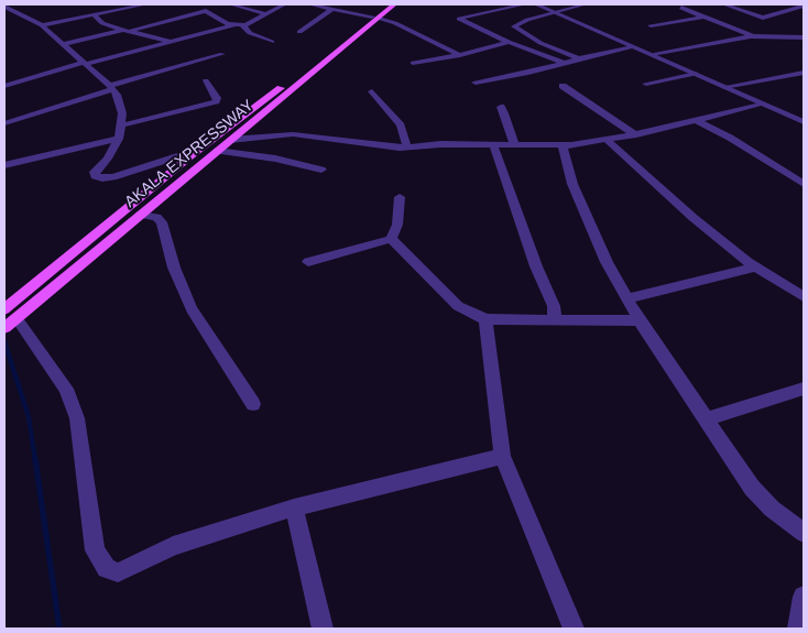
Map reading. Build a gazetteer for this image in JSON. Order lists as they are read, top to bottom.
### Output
{
  "streets": {
    "main road": ["AKALA EXPRESSWAY"]
  }
}
